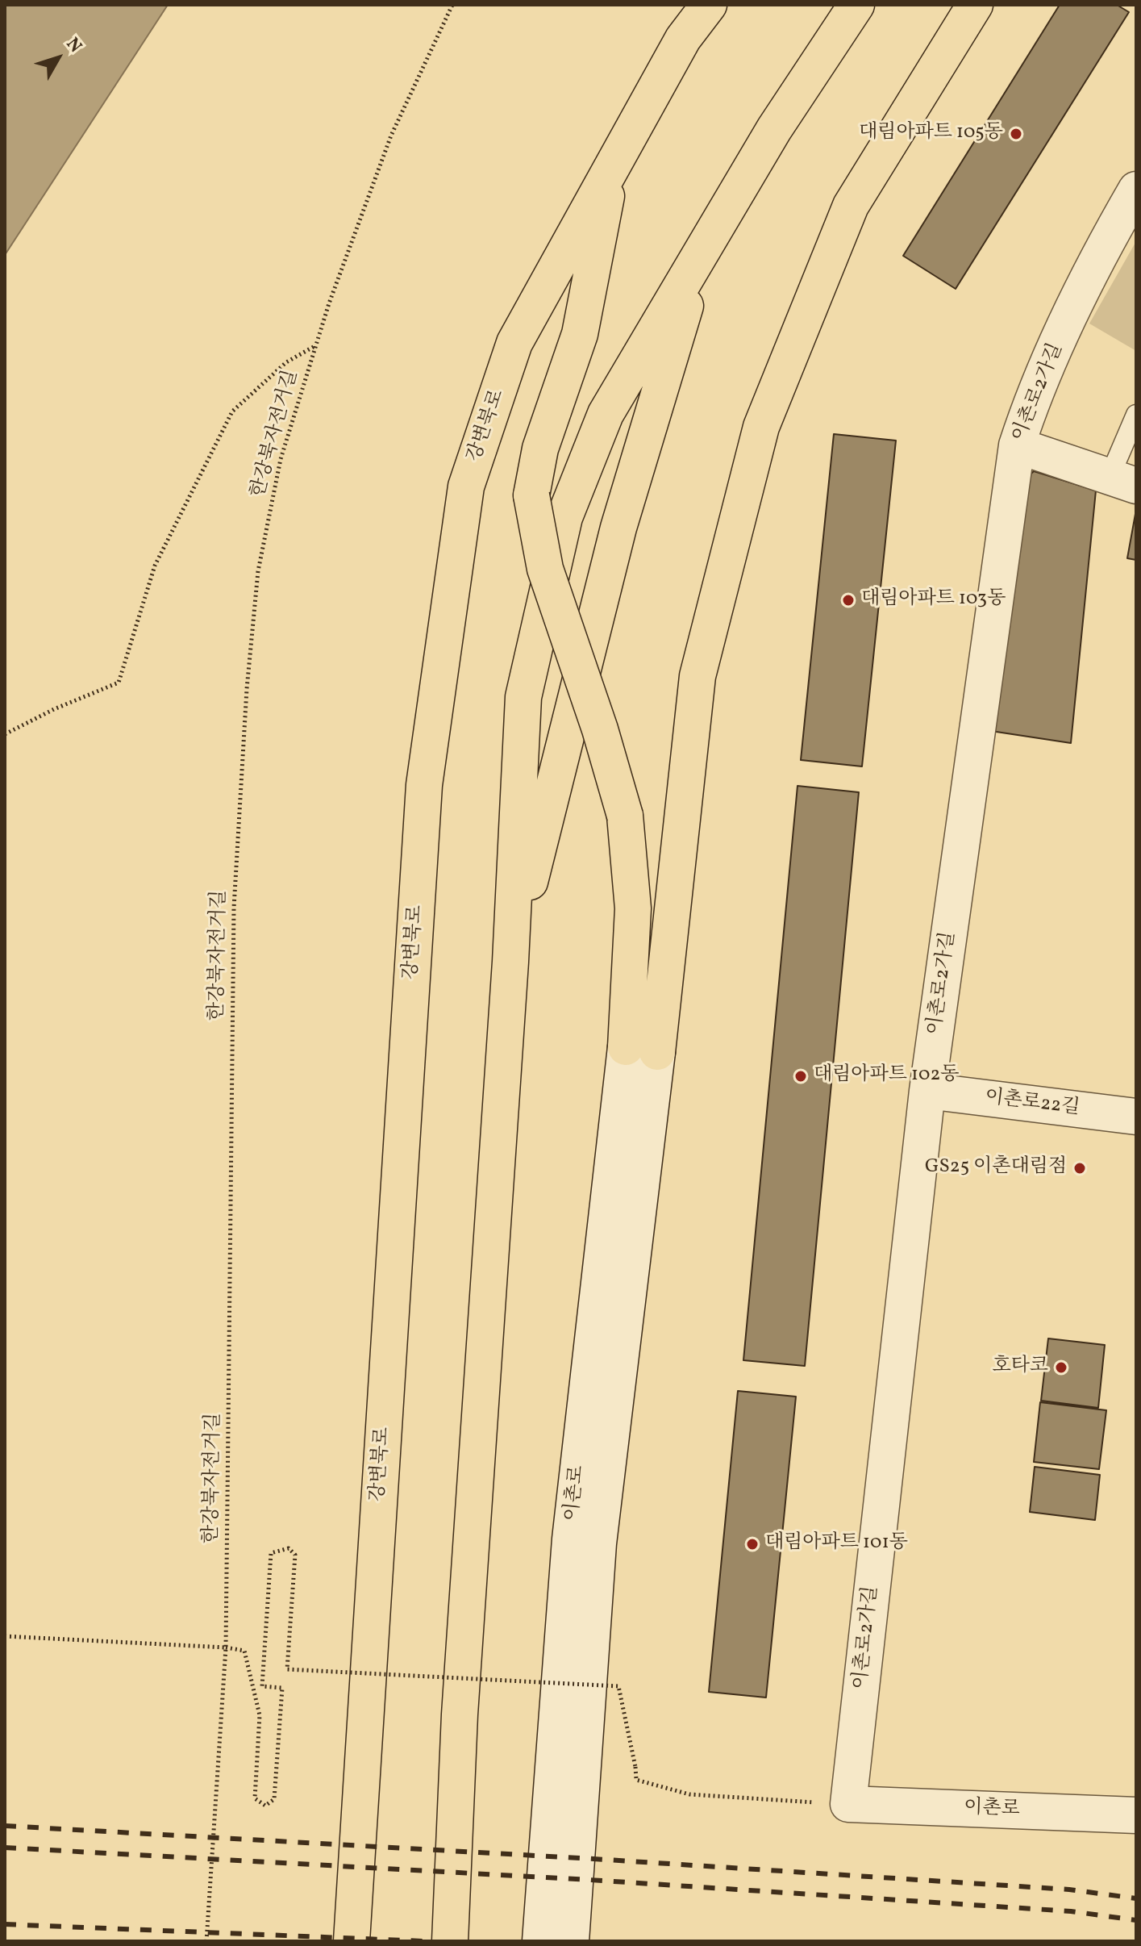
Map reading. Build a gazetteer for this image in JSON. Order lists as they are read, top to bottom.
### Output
{
  "streets": {
    "highway": ["강변북로"],
    "street": ["이촌로2가길", "이촌로22길", "이촌로"],
    "path": ["한강북자전거길"]
  },
  "crossings": [
    ["이촌로2가길", "이촌로22길"],
    ["이촌로2가길", "이촌로"]
  ],
  "places": [
    "대림아파트 105동",
    "대림아파트 103동",
    "대림아파트 102동",
    "GS25 이촌대림점",
    "호타코",
    "대림아파트 101동"
  ],
  "north": "top right"
}
